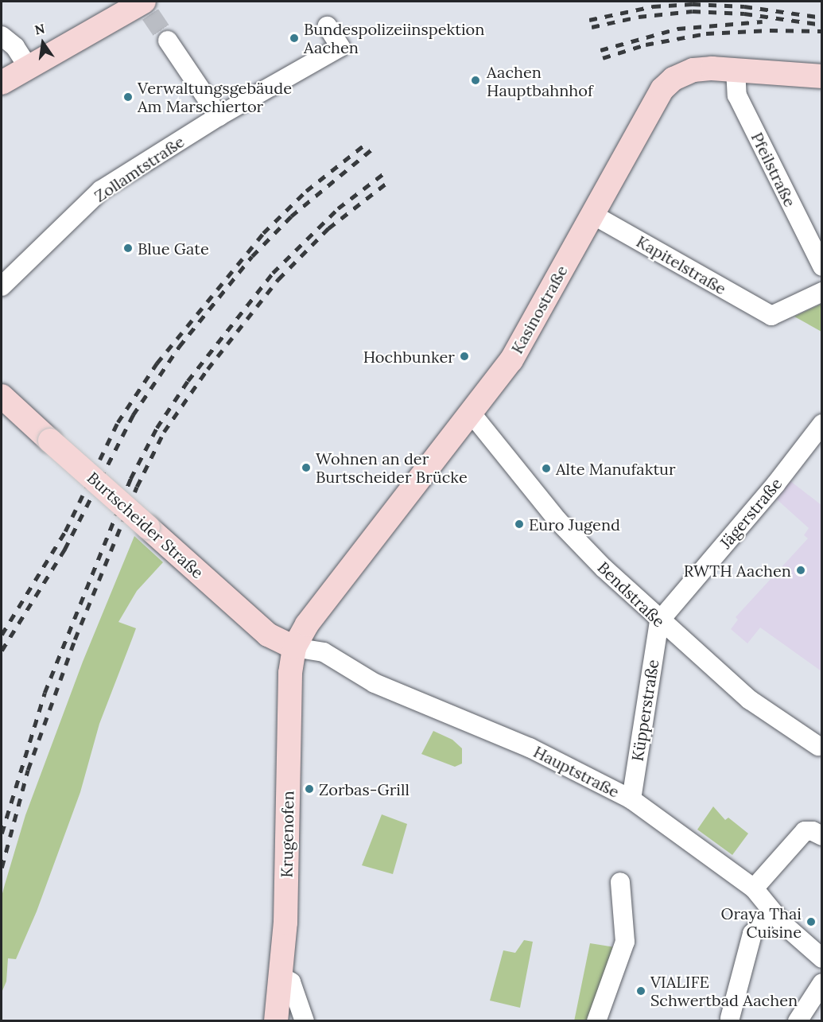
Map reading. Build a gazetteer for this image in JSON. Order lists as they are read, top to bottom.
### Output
{
  "streets": {
    "main road": ["Kasinostraße", "Burtscheider Straße", "Krugenofen"],
    "street": [
      "Zollamtstraße",
      "Pfeilstraße",
      "Kapitelstraße",
      "Jägerstraße",
      "Bendstraße",
      "Küpperstraße",
      "Hauptstraße"
    ]
  },
  "crossings": [
    ["Pfeilstraße", "Kasinostraße"],
    ["Kapitelstraße", "Kasinostraße"],
    ["Kasinostraße", "Burtscheider Straße"],
    ["Kasinostraße", "Bendstraße"],
    ["Kasinostraße", "Hauptstraße"],
    ["Kasinostraße", "Krugenofen"],
    ["Jägerstraße", "Bendstraße"],
    ["Jägerstraße", "Küpperstraße"],
    ["Burtscheider Straße", "Hauptstraße"],
    ["Burtscheider Straße", "Krugenofen"],
    ["Bendstraße", "Küpperstraße"],
    ["Küpperstraße", "Hauptstraße"],
    ["Hauptstraße", "Krugenofen"]
  ],
  "places": [
    "Bundespolizeiinspektion Aachen",
    "Aachen Hauptbahnhof",
    "Verwaltungsgebäude Am Marschiertor",
    "Blue Gate",
    "Hochbunker",
    "Wohnen an der Burtscheider Brücke",
    "Alte Manufaktur",
    "Euro Jugend",
    "RWTH Aachen",
    "Zorbas-Grill",
    "Oraya Thai Cuisine",
    "VIALIFE Schwertbad Aachen"
  ],
  "north": "top"
}
